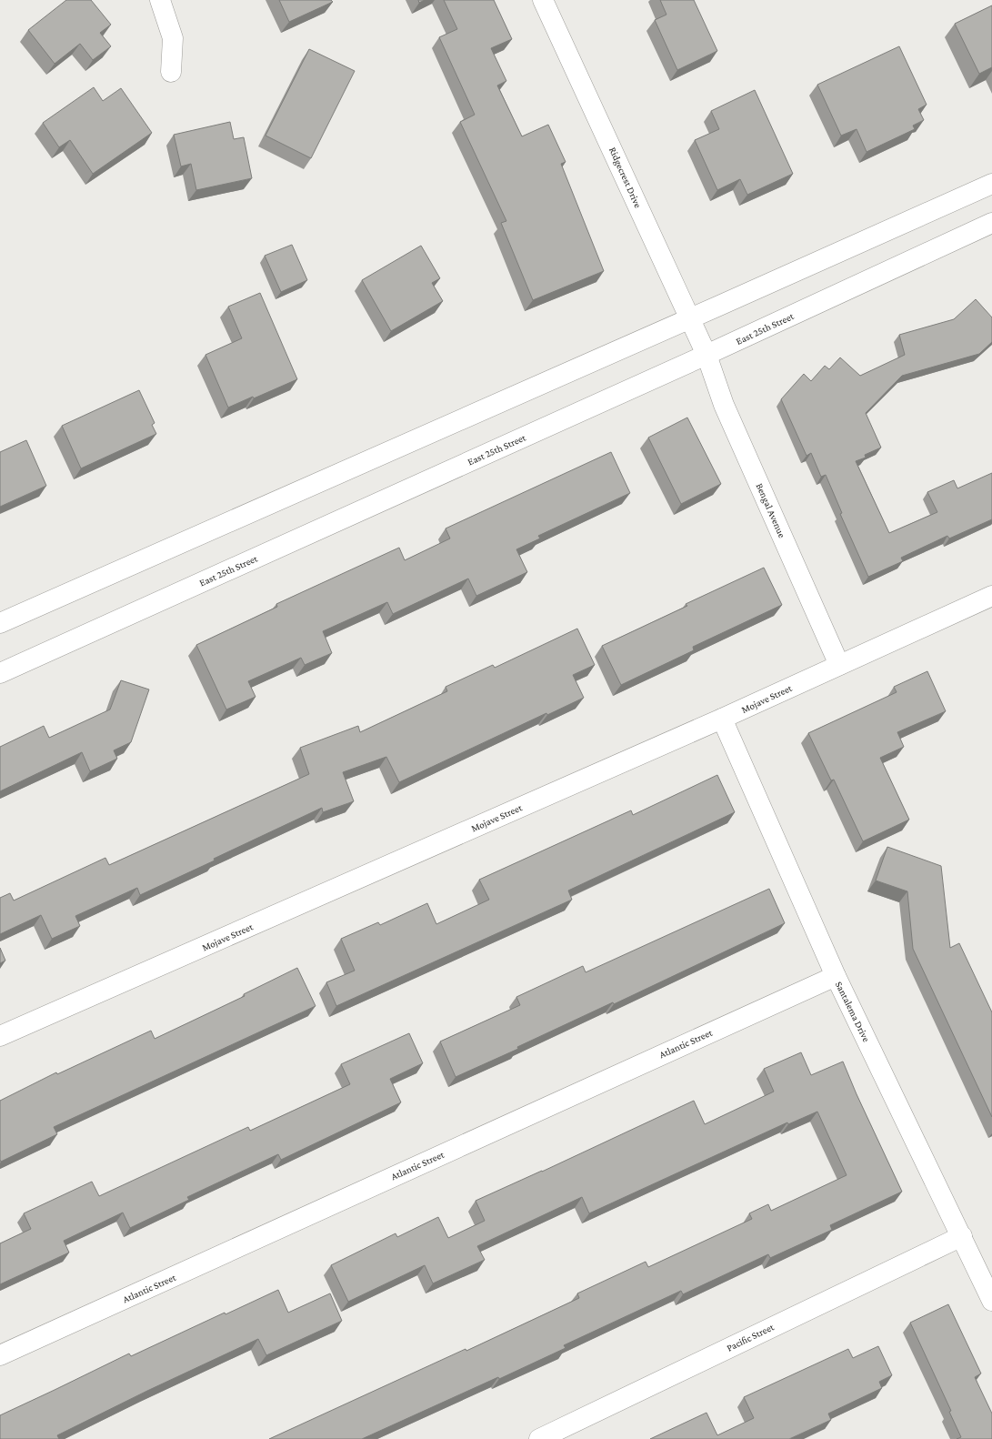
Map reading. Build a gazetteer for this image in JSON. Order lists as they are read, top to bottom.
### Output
{
  "streets": {
    "street": [
      "Ridgecrest Drive",
      "East 25th Street",
      "Bengal Avenue",
      "Mojave Street",
      "Santalema Drive",
      "Atlantic Street",
      "Pacific Street"
    ]
  },
  "crossings": [
    ["Ridgecrest Drive", "East 25th Street"],
    ["Ridgecrest Drive", "Bengal Avenue"],
    ["East 25th Street", "Bengal Avenue"],
    ["Bengal Avenue", "Mojave Street"],
    ["Mojave Street", "Santalema Drive"],
    ["Santalema Drive", "Atlantic Street"],
    ["Santalema Drive", "Pacific Street"]
  ]
}
